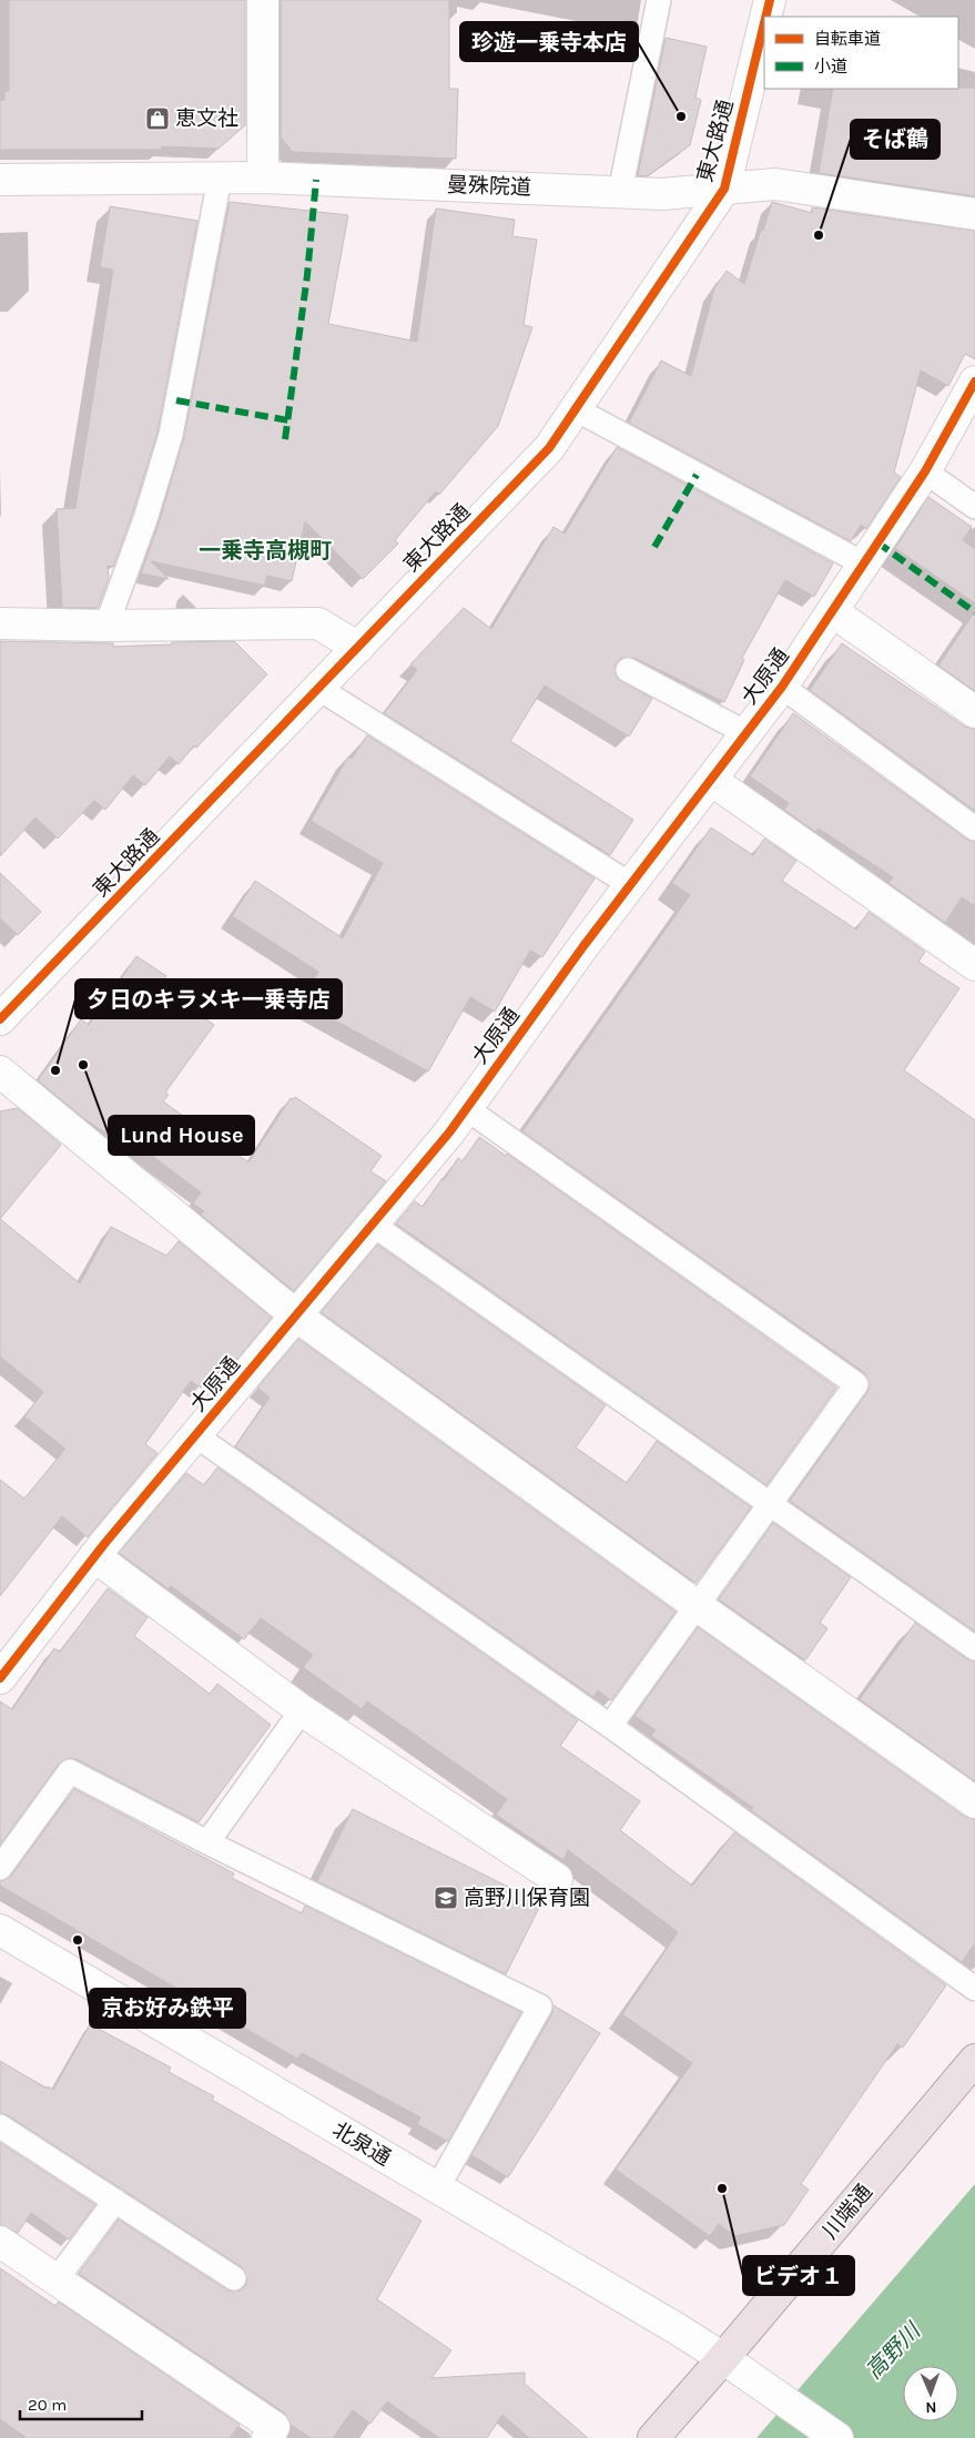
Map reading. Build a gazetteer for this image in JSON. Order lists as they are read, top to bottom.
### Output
{
  "streets": {
    "highway": ["川端通"],
    "street": [
      "東大路通",
      "曼殊院道",
      "大原通",
      "北泉通"
    ]
  },
  "crossings": [
    ["東大路通", "曼殊院道"],
    ["北泉通", "川端通"]
  ],
  "districts": ["一乗寺高槻町"],
  "water": ["高野川"],
  "places": {
    "other": [
      "珍遊一乗寺本店",
      "そば鶴",
      "Lund House",
      "夕日のキラメキ一乗寺店",
      "京お好み鉄平",
      "ビデオ１"
    ],
    "shop": ["恵文社"],
    "school or university": ["高野川保育園"]
  },
  "legend": ["自転車道", "小道"],
  "scale_bar": "20 m",
  "north": "bottom"
}
